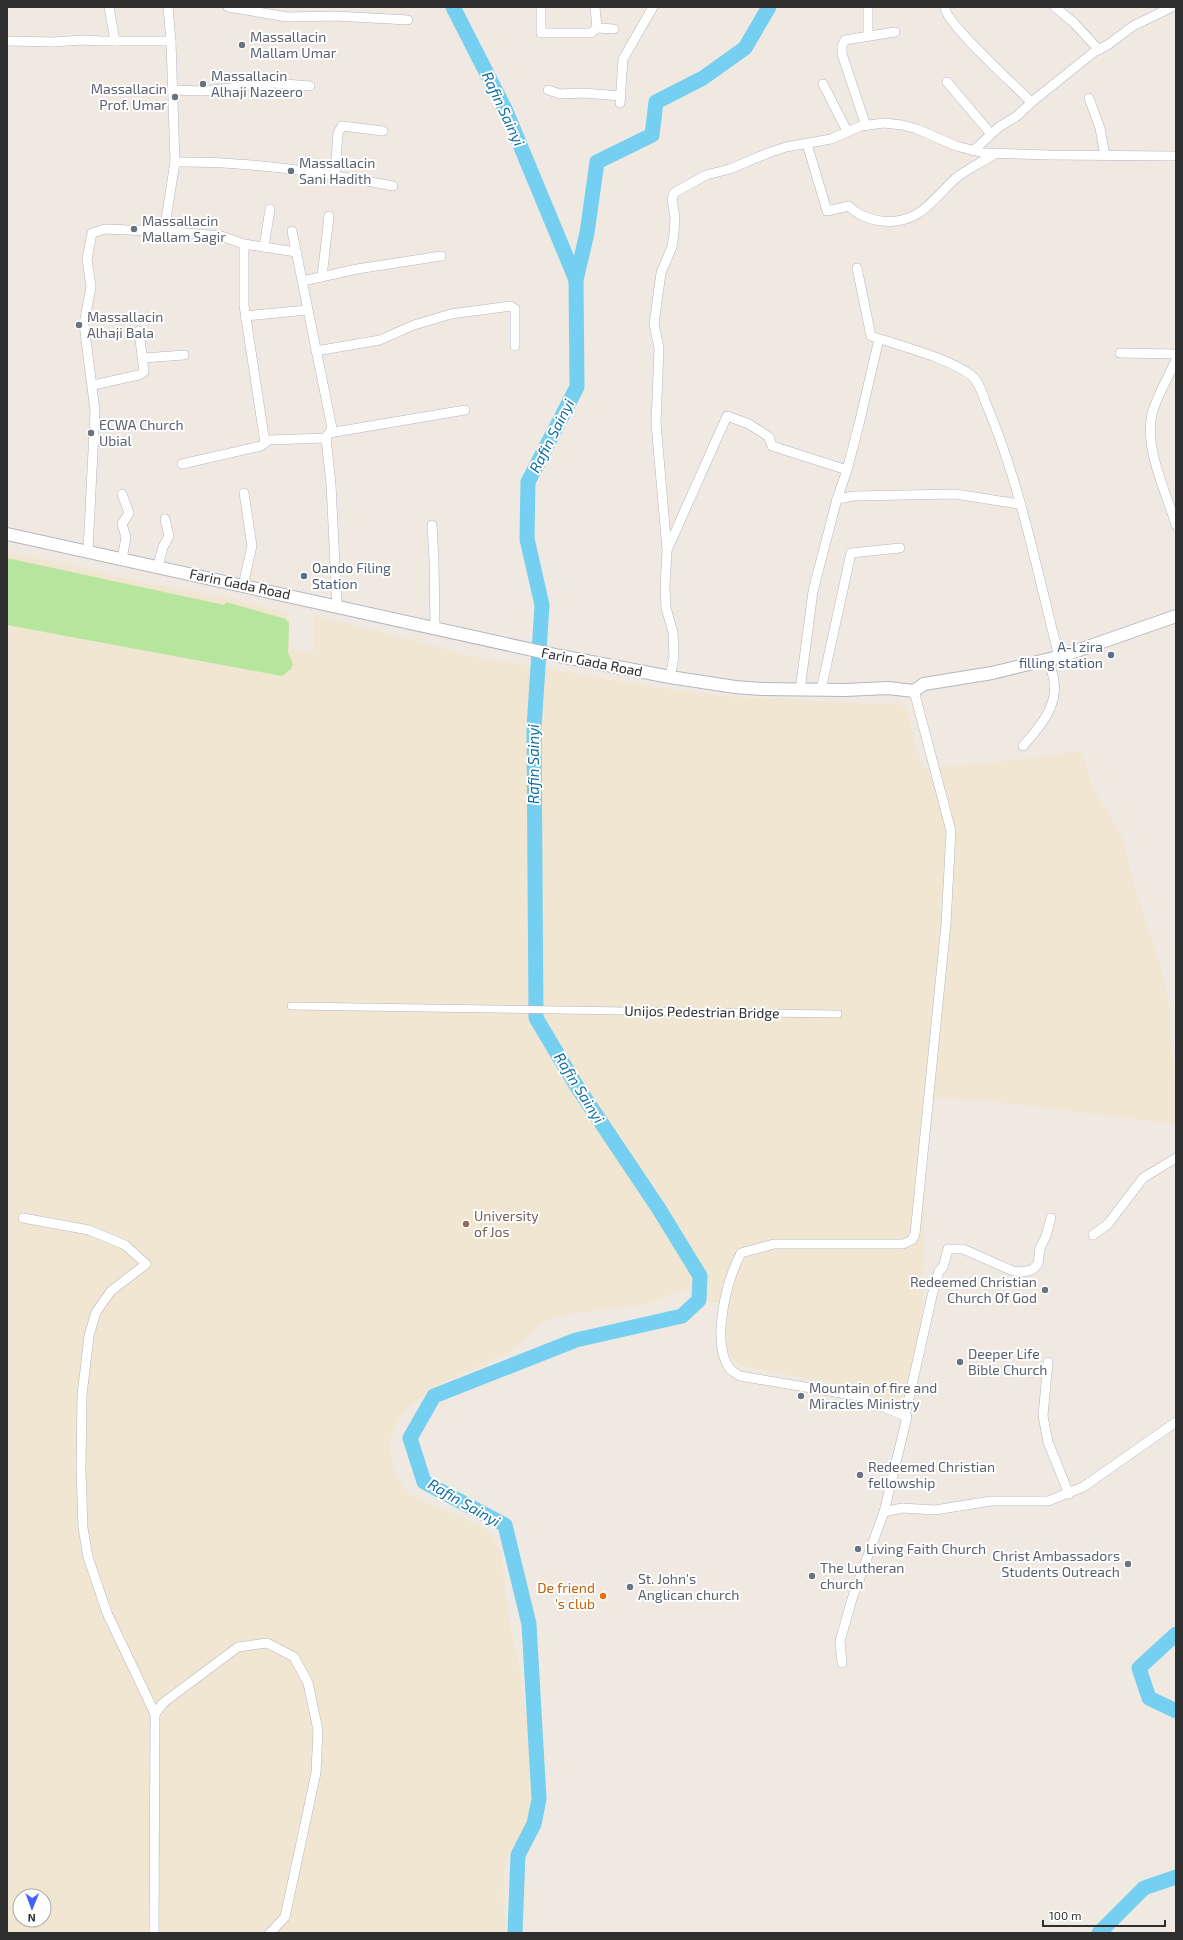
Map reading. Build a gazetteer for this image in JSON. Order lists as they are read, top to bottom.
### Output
{
  "streets": {
    "main road": ["Farin Gada Road"],
    "street": ["Unijos Pedestrian Bridge"]
  },
  "water": ["Rafin Sainyi"],
  "places": [
    "Massallacin Mallam Umar",
    "Massallacin Alhaji Nazeero",
    "Massallacin Prof. Umar",
    "Massallacin Sani Hadith",
    "Massallacin Mallam Sagir",
    "Massallacin Alhaji Bala",
    "ECWA Church Ubial",
    "Oando Filing Station",
    "A-l zira filling station",
    "University of Jos",
    "Redeemed Christian Church Of God",
    "Deeper Life Bible Church",
    "Mountain of fire and Miracles Ministry",
    "Redeemed Christian fellowship",
    "Living Faith Church",
    "Christ Ambassadors Students Outreach",
    "The Lutheran church",
    "St. John's Anglican church",
    "De friend 's club"
  ],
  "scale_bar": "100 m",
  "north": "bottom"
}
